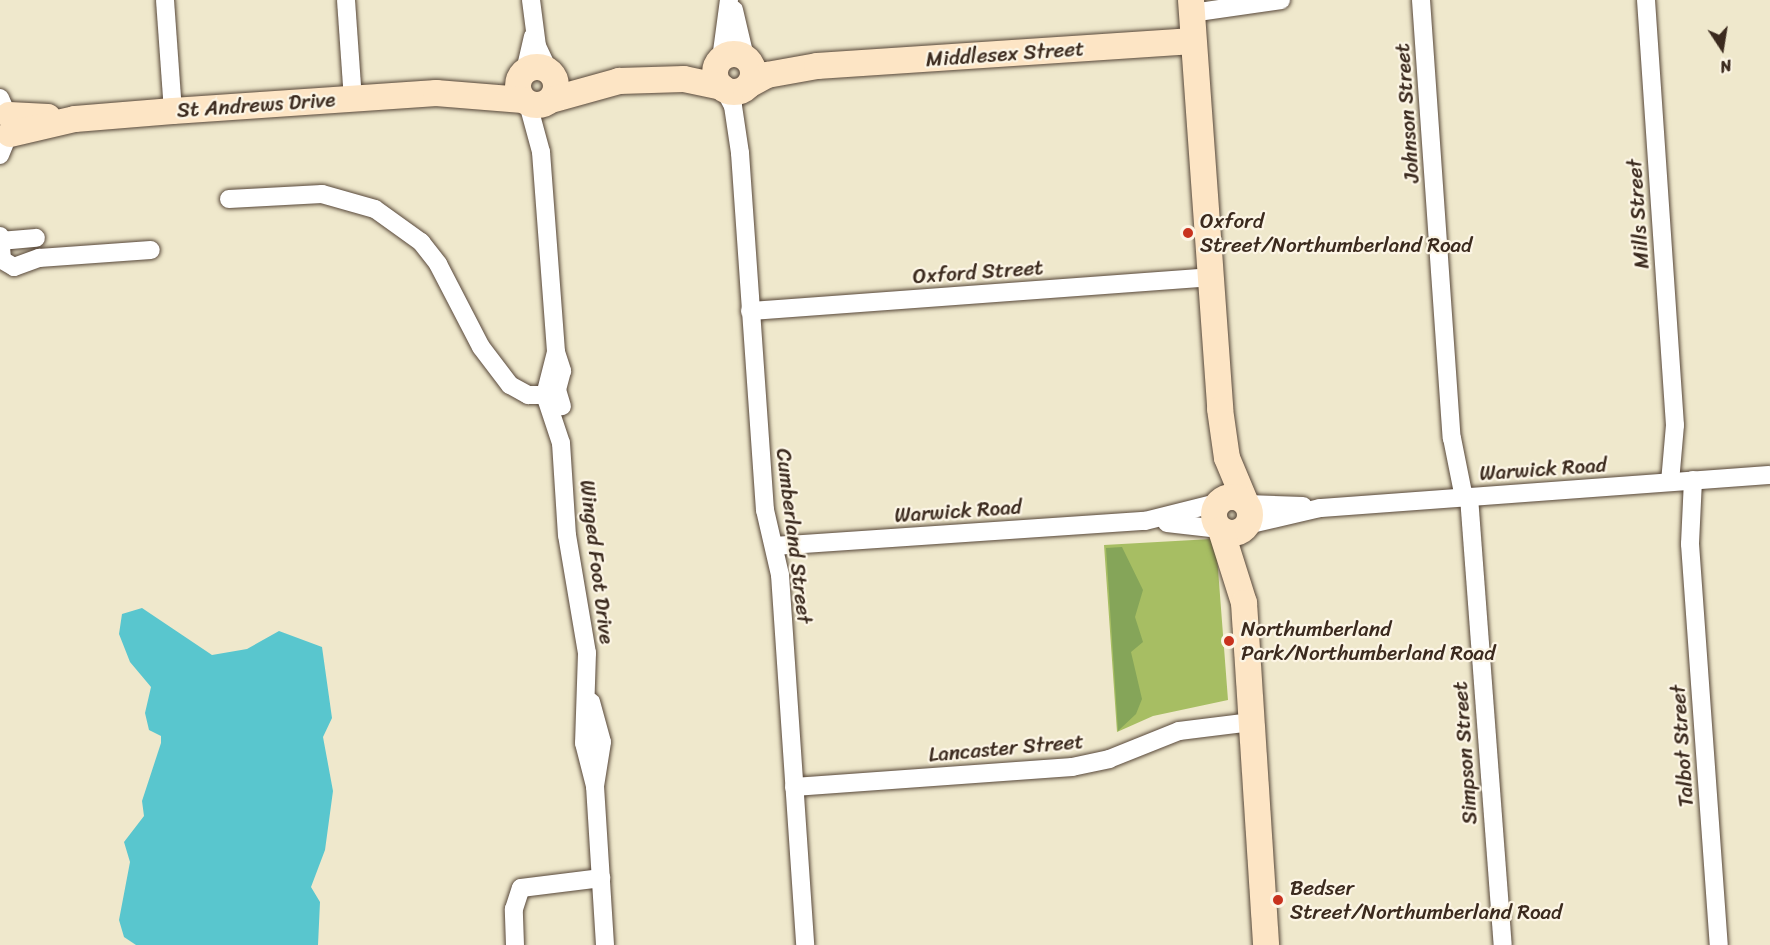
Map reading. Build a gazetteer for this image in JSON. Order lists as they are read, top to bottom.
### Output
{
  "streets": {
    "street": [
      "Middlesex Street",
      "St Andrews Drive",
      "Johnson Street",
      "Mills Street",
      "Oxford Street",
      "Warwick Road",
      "Cumberland Street",
      "Winged Foot Drive",
      "Talbot Street",
      "Lancaster Street",
      "Simpson Street"
    ]
  },
  "crossings": [
    ["Middlesex Street", "St Andrews Drive"],
    ["Middlesex Street", "Cumberland Street"],
    ["St Andrews Drive", "Cumberland Street"],
    ["Johnson Street", "Warwick Road"],
    ["Johnson Street", "Simpson Street"],
    ["Mills Street", "Warwick Road"],
    ["Mills Street", "Talbot Street"],
    ["Oxford Street", "Cumberland Street"],
    ["Warwick Road", "Cumberland Street"],
    ["Warwick Road", "Talbot Street"],
    ["Warwick Road", "Simpson Street"],
    ["Cumberland Street", "Lancaster Street"]
  ],
  "places": ["Oxford Street/Northumberland Road", "Northumberland Park/Northumberland Road", "Bedser Street/Northumberland Road"],
  "north": "bottom"
}
